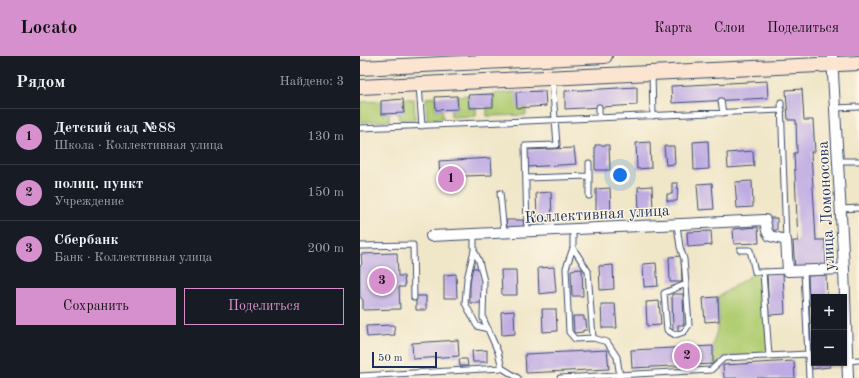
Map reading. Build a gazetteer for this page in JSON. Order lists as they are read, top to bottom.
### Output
{
  "streets": {
    "street": ["улица Ломоносова", "Коллективная улица"]
  },
  "scale_bar": "50 m",
  "page": {
    "header": "Locato",
    "nav": ["Карта", "Слои", "Поделиться"],
    "heading": ["Рядом", "Найдено: 3"],
    "list": [
      {
        "mark": "1",
        "name": "Детский сад №88",
        "note": "Школа · Коллективная улица",
        "value": "130 m"
      },
      {
        "mark": "2",
        "name": "полиц. пункт",
        "note": "Учреждение",
        "value": "150 m"
      },
      {
        "mark": "3",
        "name": "Сбербанк",
        "note": "Банк · Коллективная улица",
        "value": "200 m"
      }
    ],
    "pins": ["1", "3", "2"],
    "buttons": ["Сохранить", "Поделиться"],
    "map_buttons": ["+", "−"],
    "scale": "50 m"
  }
}
